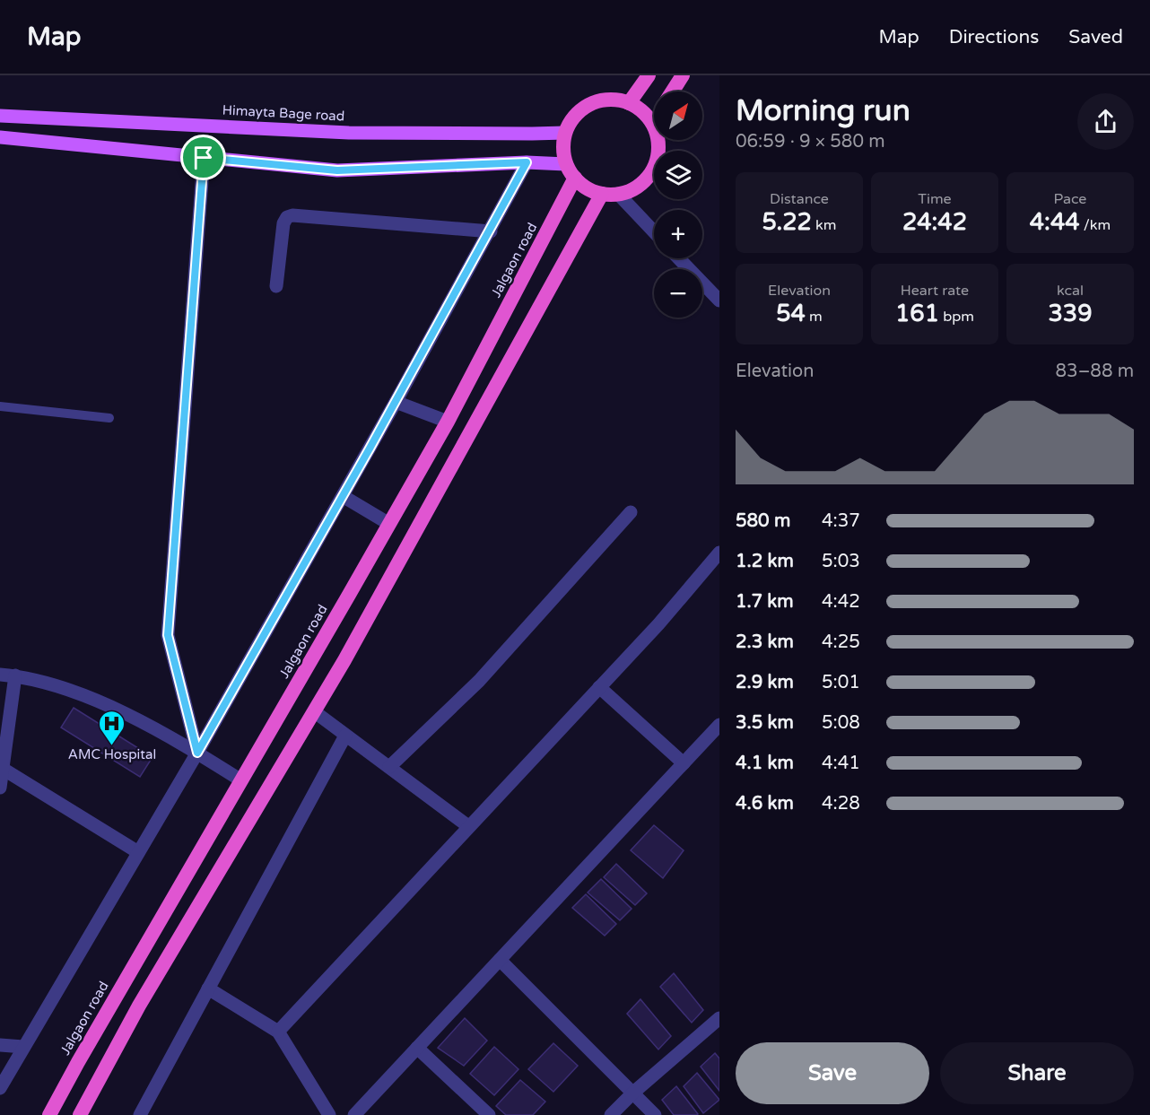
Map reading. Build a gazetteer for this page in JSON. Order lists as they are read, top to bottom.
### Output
{
  "streets": {
    "highway": ["Jalgaon road"],
    "main road": ["Himayta Bage road"]
  },
  "crossings": [
    ["Himayta Bage road", "Jalgaon road"]
  ],
  "places": {
    "hospital": ["AMC Hospital"]
  },
  "north": "top right",
  "page": {
    "header": "Map",
    "nav": ["Map", "Directions", "Saved"],
    "heading": ["Morning run", "06:59 · 9 × 580 m"],
    "map_buttons": ["+", "−"],
    "stats": [
      ["Distance", "5.22 km"],
      ["Time", "24:42"],
      ["Pace", "4:44 /km"],
      ["Elevation", "54 m"],
      ["Heart rate", "161 bpm"],
      ["kcal", "339"]
    ],
    "chart": ["Elevation", "83–88 m"],
    "list": [
      {
        "name": "580 m",
        "note": "4:37"
      },
      {
        "name": "1.2 km",
        "note": "5:03"
      },
      {
        "name": "1.7 km",
        "note": "4:42"
      },
      {
        "name": "2.3 km",
        "note": "4:25"
      },
      {
        "name": "2.9 km",
        "note": "5:01"
      },
      {
        "name": "3.5 km",
        "note": "5:08"
      },
      {
        "name": "4.1 km",
        "note": "4:41"
      },
      {
        "name": "4.6 km",
        "note": "4:28"
      }
    ],
    "buttons": ["Save", "Share"]
  }
}
